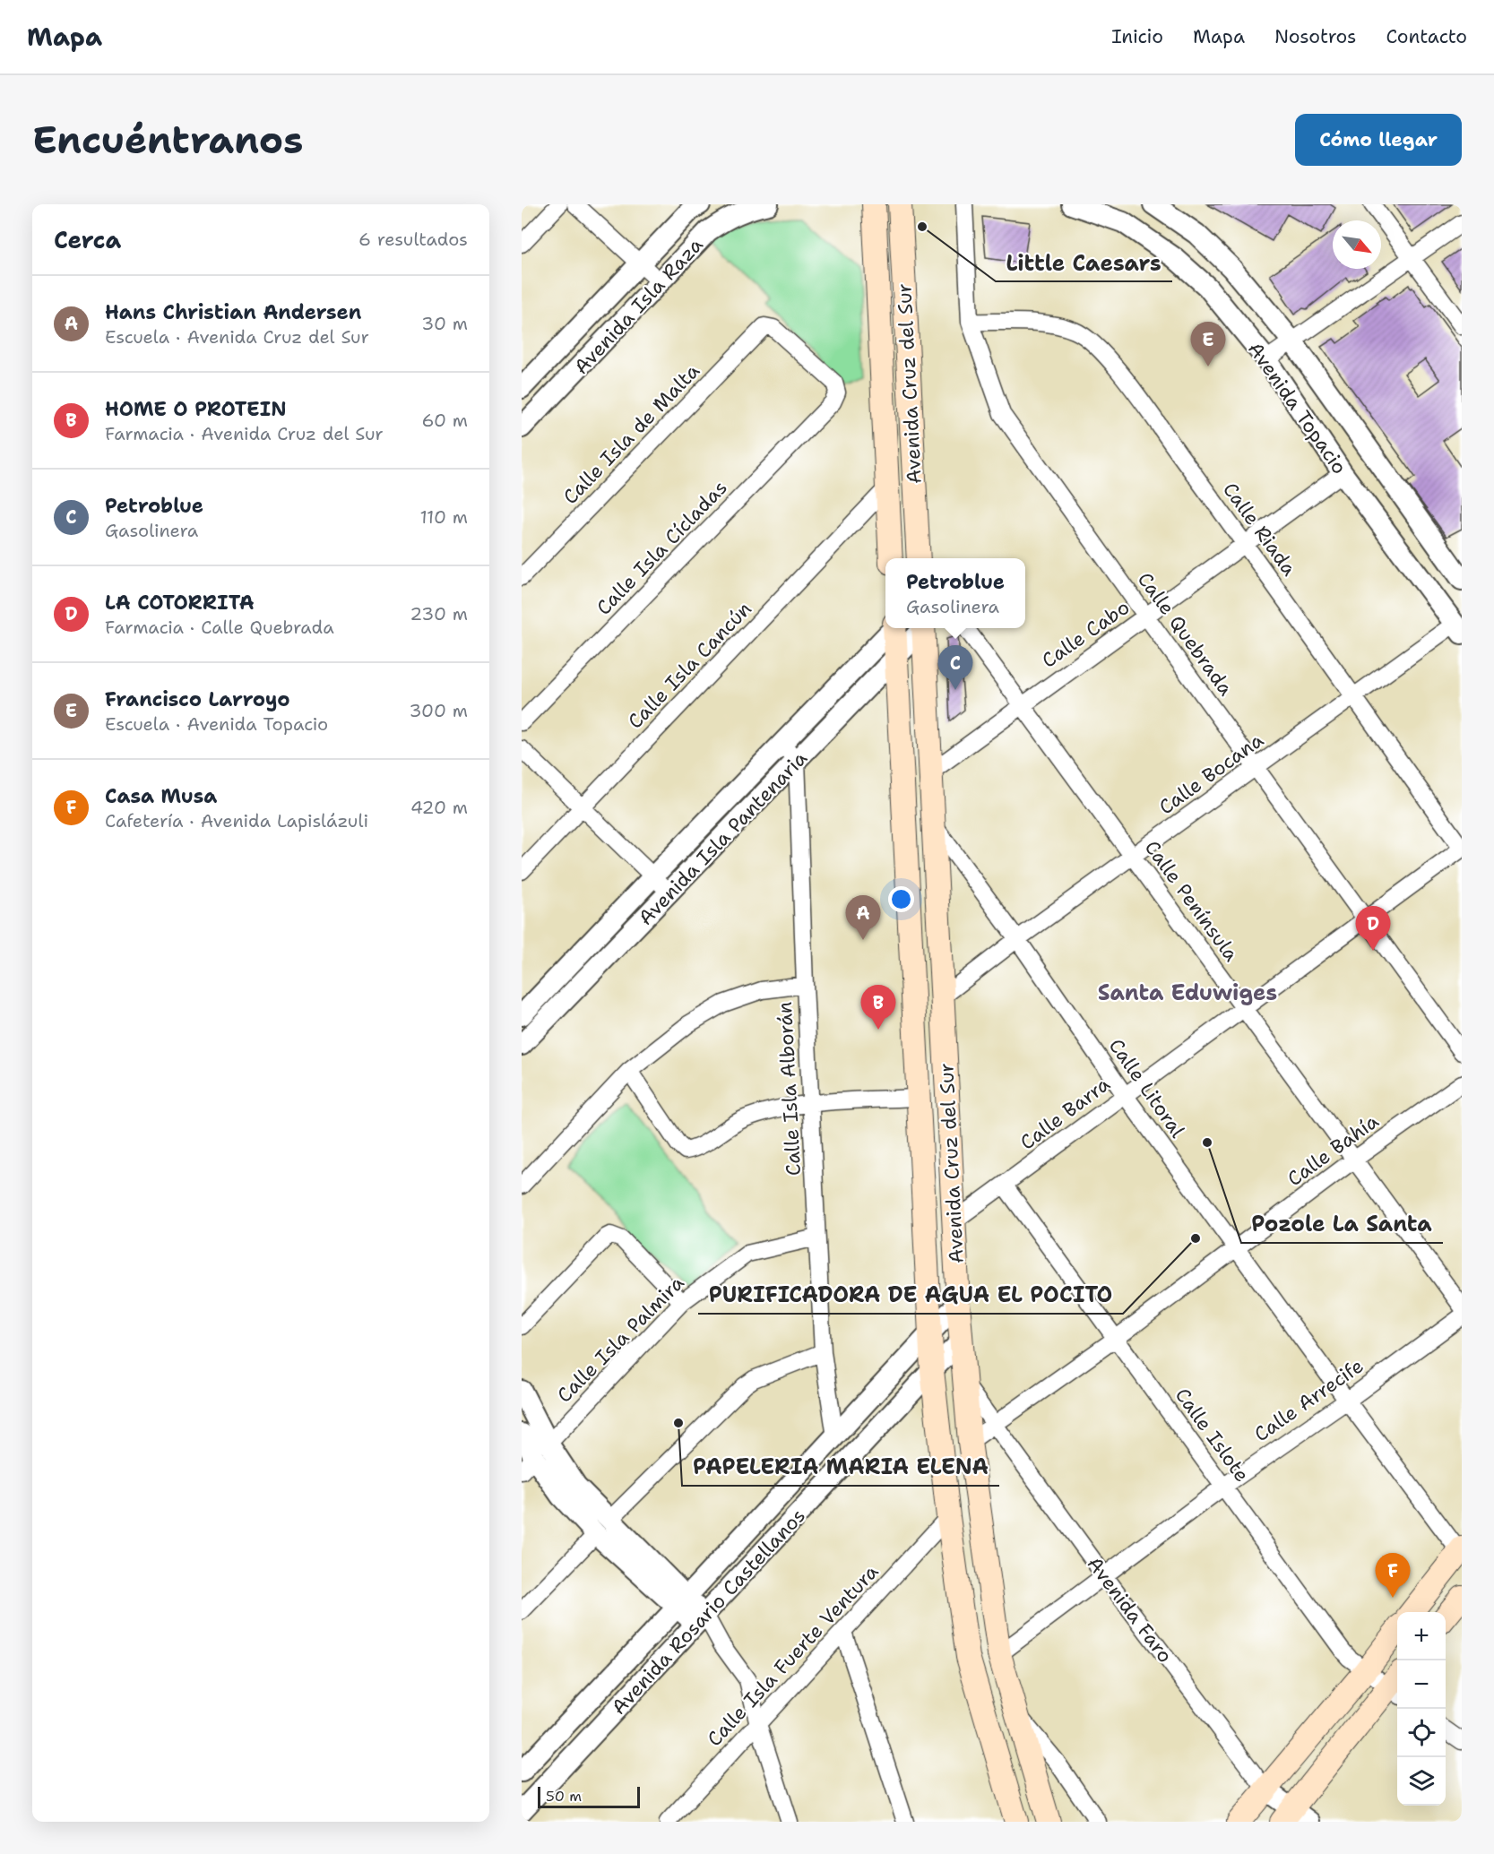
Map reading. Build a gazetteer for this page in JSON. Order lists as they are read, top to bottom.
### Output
{
  "streets": {
    "main road": ["Avenida Cruz del Sur"],
    "street": [
      "Avenida Isla Raza",
      "Avenida Topacio",
      "Calle Isla de Malta",
      "Calle Riada",
      "Calle Isla Cícladas",
      "Calle Cabo",
      "Calle Quebrada",
      "Calle Isla Cancún",
      "Calle Bocana",
      "Avenida Isla Pantenaria",
      "Calle Península",
      "Calle Litoral",
      "Calle Isla Alborán",
      "Calle Barra",
      "Calle Bahía",
      "Calle Isla Palmira",
      "Calle Arrecife",
      "Calle Islote",
      "Avenida Faro",
      "Avenida Rosario Castellanos",
      "Calle Isla Fuerte Ventura"
    ]
  },
  "crossings": [
    ["Avenida Cruz del Sur", "Calle Cabo"],
    ["Avenida Cruz del Sur", "Calle Isla Cancún"],
    ["Avenida Cruz del Sur", "Calle Bocana"],
    ["Avenida Cruz del Sur", "Avenida Isla Pantenaria"],
    ["Avenida Cruz del Sur", "Calle Litoral"],
    ["Avenida Cruz del Sur", "Calle Barra"],
    ["Avenida Cruz del Sur", "Calle Bahía"],
    ["Avenida Cruz del Sur", "Calle Arrecife"],
    ["Avenida Cruz del Sur", "Avenida Faro"],
    ["Avenida Cruz del Sur", "Avenida Rosario Castellanos"],
    ["Avenida Cruz del Sur", "Calle Isla Fuerte Ventura"],
    ["Avenida Topacio", "Calle Cabo"],
    ["Avenida Topacio", "Calle Bocana"],
    ["Calle Isla de Malta", "Calle Isla Cícladas"],
    ["Calle Riada", "Calle Cabo"],
    ["Calle Riada", "Calle Quebrada"],
    ["Calle Riada", "Calle Bocana"],
    ["Calle Riada", "Calle Barra"],
    ["Calle Cabo", "Calle Quebrada"],
    ["Calle Cabo", "Calle Península"],
    ["Calle Quebrada", "Calle Bocana"],
    ["Calle Quebrada", "Calle Barra"],
    ["Calle Bocana", "Calle Península"],
    ["Calle Bocana", "Calle Litoral"],
    ["Avenida Isla Pantenaria", "Calle Isla Alborán"],
    ["Calle Península", "Calle Barra"],
    ["Calle Península", "Calle Bahía"],
    ["Calle Litoral", "Calle Barra"],
    ["Calle Litoral", "Calle Bahía"],
    ["Calle Litoral", "Calle Arrecife"],
    ["Calle Isla Alborán", "Calle Isla Palmira"],
    ["Calle Isla Alborán", "Avenida Rosario Castellanos"],
    ["Calle Barra", "Calle Islote"],
    ["Calle Bahía", "Calle Islote"],
    ["Calle Bahía", "Avenida Faro"],
    ["Calle Arrecife", "Calle Islote"],
    ["Calle Arrecife", "Avenida Faro"]
  ],
  "districts": ["Santa Eduwiges"],
  "places": [
    "Little Caesars",
    "Pozole La Santa",
    "PURIFICADORA DE AGUA EL POCITO",
    "PAPELERIA MARIA ELENA"
  ],
  "scale_bar": "50 m",
  "north": "bottom right",
  "page": {
    "header": "Mapa",
    "nav": [
      "Inicio",
      "Mapa",
      "Nosotros",
      "Contacto"
    ],
    "buttons": "Cómo llegar",
    "title": "Encuéntranos",
    "heading": ["Cerca", "6 resultados"],
    "list": [
      {
        "mark": "A",
        "name": "Hans Christian Andersen",
        "note": "Escuela · Avenida Cruz del Sur",
        "value": "30 m"
      },
      {
        "mark": "B",
        "name": "HOME O PROTEIN",
        "note": "Farmacia · Avenida Cruz del Sur",
        "value": "60 m"
      },
      {
        "mark": "C",
        "name": "Petroblue",
        "note": "Gasolinera",
        "value": "110 m"
      },
      {
        "mark": "D",
        "name": "LA COTORRITA",
        "note": "Farmacia · Calle Quebrada",
        "value": "230 m"
      },
      {
        "mark": "E",
        "name": "Francisco Larroyo",
        "note": "Escuela · Avenida Topacio",
        "value": "300 m"
      },
      {
        "mark": "F",
        "name": "Casa Musa",
        "note": "Cafetería · Avenida Lapislázuli",
        "value": "420 m"
      }
    ],
    "pins": [
      "E",
      "C",
      "A",
      "D",
      "B",
      "F"
    ],
    "popup": ["Petroblue", "Gasolinera"],
    "map_buttons": ["+", "−"],
    "scale": "50 m"
  }
}
